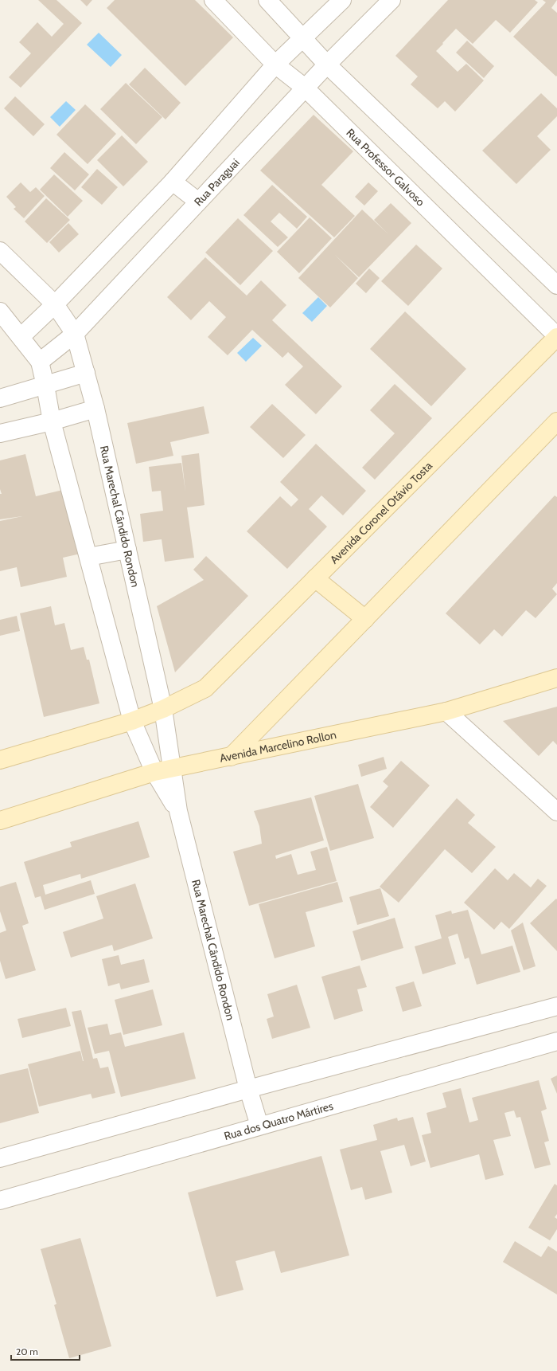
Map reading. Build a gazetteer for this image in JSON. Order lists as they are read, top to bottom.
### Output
{
  "streets": {
    "main road": ["Avenida Coronel Otávio Tosta", "Avenida Marcelino Rollon"],
    "street": [
      "Rua Professor Galvoso",
      "Rua Paraguai",
      "Rua Marechal Cândido Rondon",
      "Rua dos Quatro Mártires"
    ]
  },
  "crossings": [
    ["Rua Professor Galvoso", "Rua Paraguai"],
    ["Rua Professor Galvoso", "Avenida Coronel Otávio Tosta"],
    ["Rua Paraguai", "Rua Marechal Cândido Rondon"],
    ["Avenida Coronel Otávio Tosta", "Rua Marechal Cândido Rondon"],
    ["Rua Marechal Cândido Rondon", "Avenida Marcelino Rollon"],
    ["Rua Marechal Cândido Rondon", "Rua dos Quatro Mártires"]
  ],
  "scale_bar": "20 m"
}
